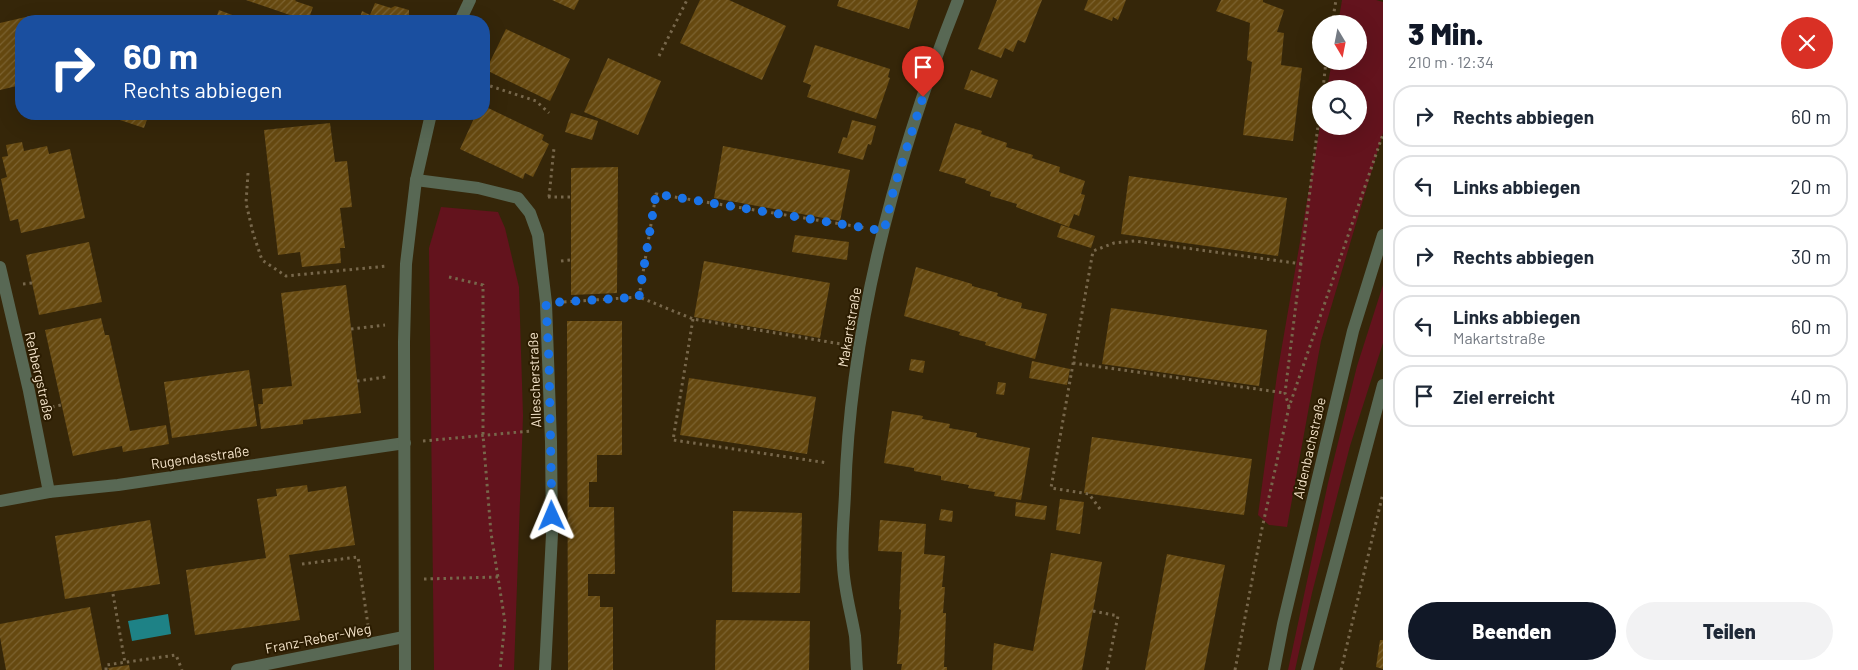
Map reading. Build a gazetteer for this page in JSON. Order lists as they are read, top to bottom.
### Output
{
  "streets": {
    "street": [
      "Makartstraße",
      "Rehbergstraße",
      "Allescherstraße",
      "Aidenbachstraße",
      "Rugendasstraße",
      "Franz-Reber-Weg"
    ]
  },
  "crossings": [
    ["Rehbergstraße", "Rugendasstraße"]
  ],
  "north": "bottom",
  "page": {
    "heading": ["3 Min.", "210 m · 12:34"],
    "turn": ["60 m", "Rechts abbiegen"],
    "list": [
      {
        "name": "Rechts abbiegen",
        "value": "60 m"
      },
      {
        "name": "Links abbiegen",
        "value": "20 m"
      },
      {
        "name": "Rechts abbiegen",
        "value": "30 m"
      },
      {
        "name": "Links abbiegen",
        "note": "Makartstraße",
        "value": "60 m"
      },
      {
        "name": "Ziel erreicht",
        "value": "40 m"
      }
    ],
    "buttons": ["Beenden", "Teilen"]
  }
}
